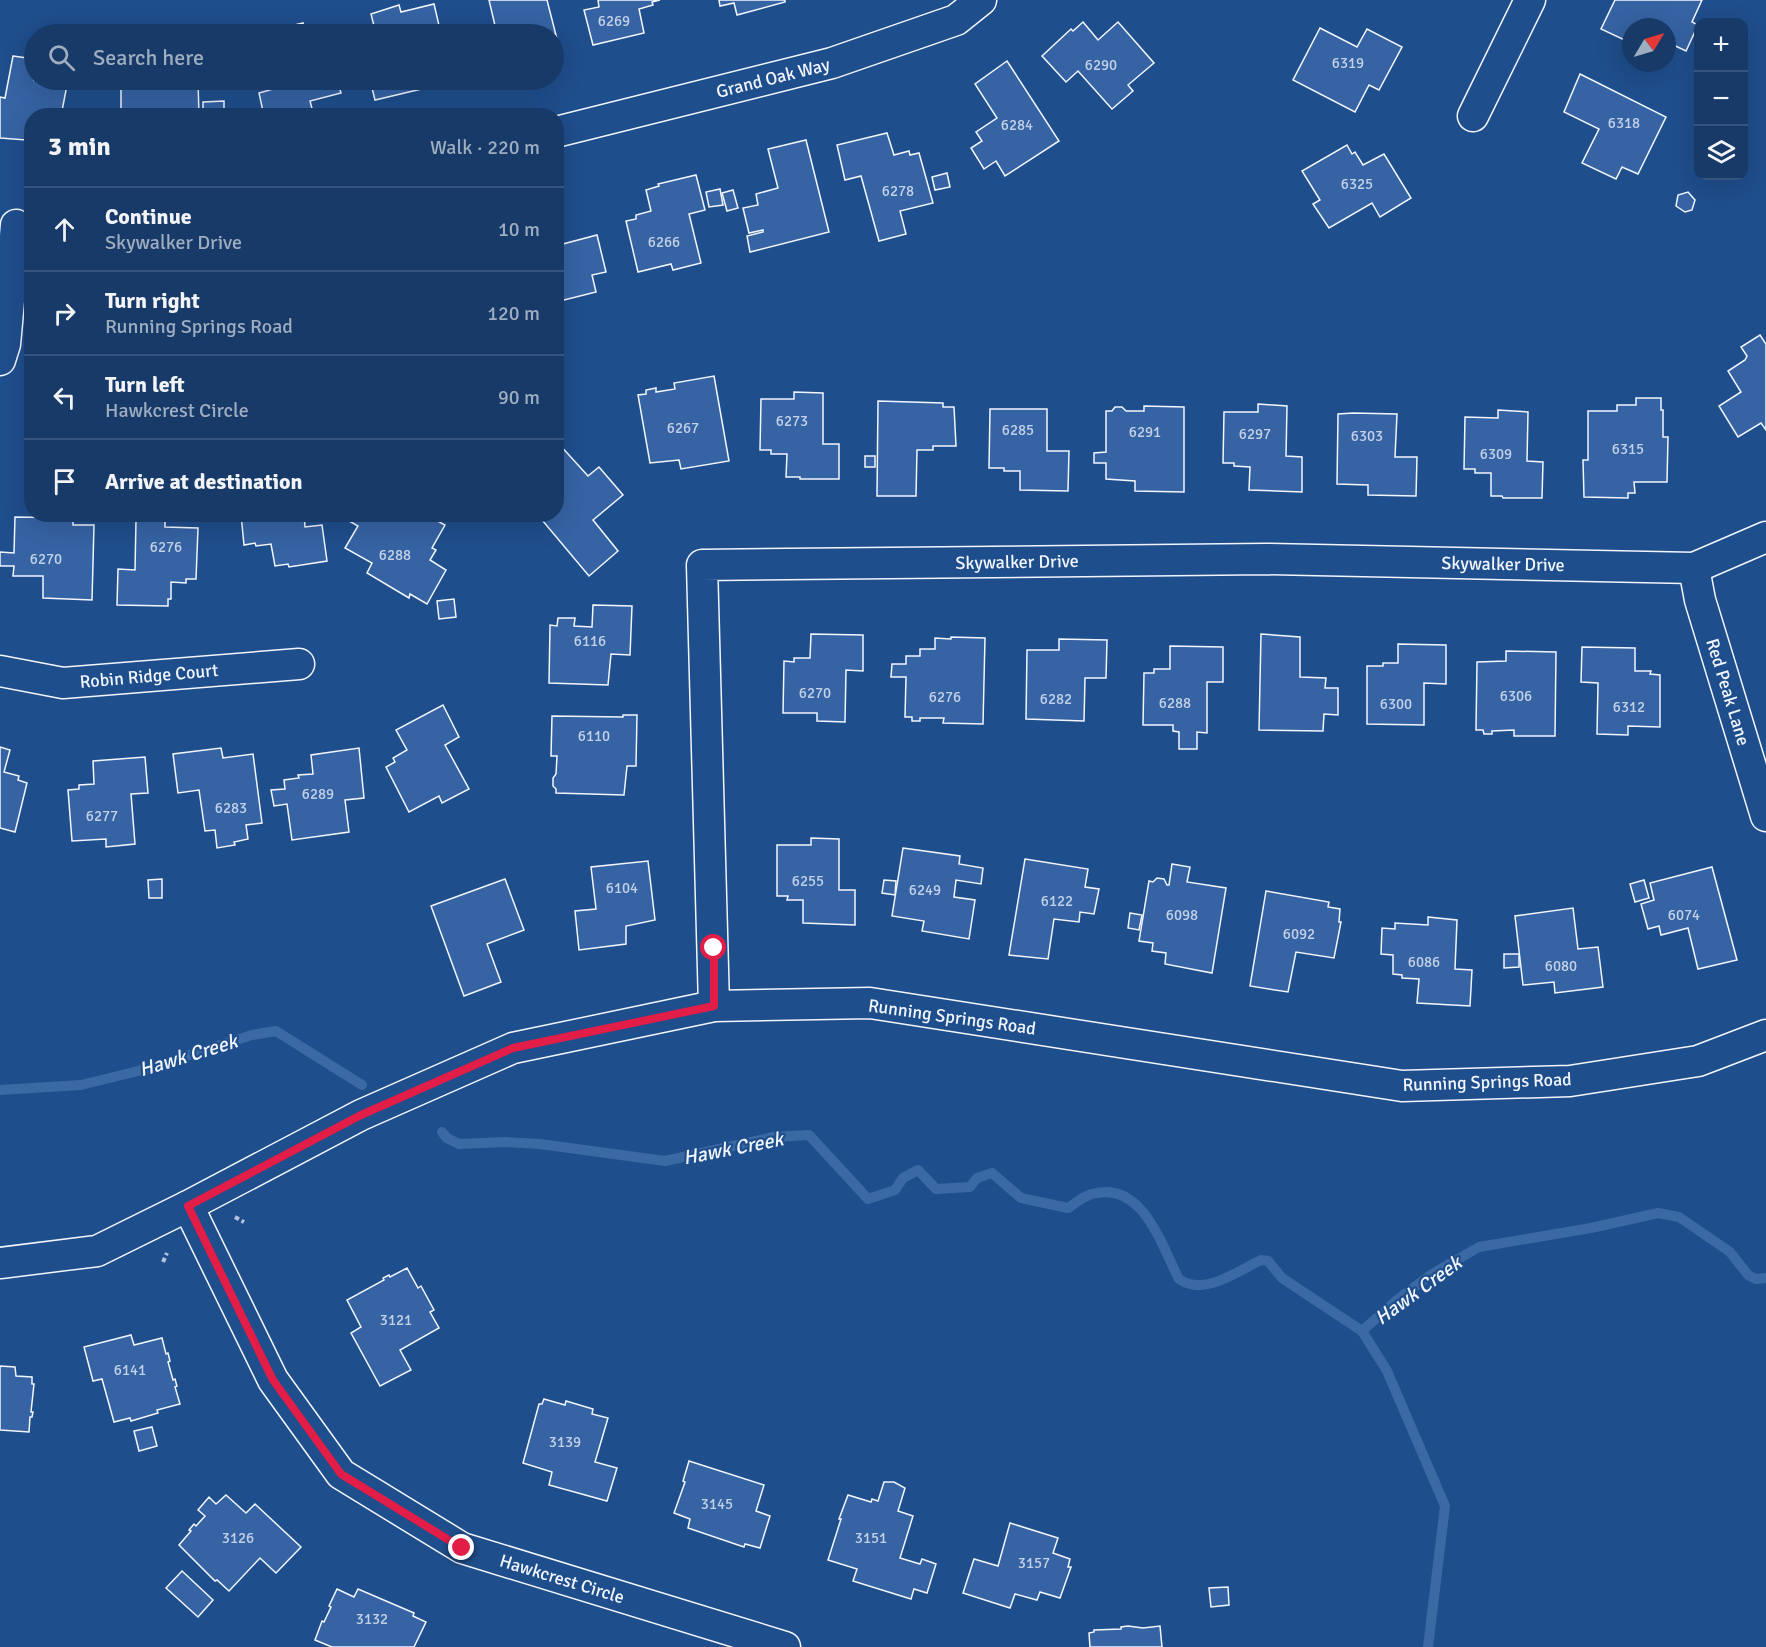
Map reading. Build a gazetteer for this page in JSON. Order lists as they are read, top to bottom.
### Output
{
  "streets": {
    "street": [
      "Grand Oak Way",
      "Skywalker Drive",
      "Robin Ridge Court",
      "Red Peak Lane",
      "Running Springs Road",
      "Hawkcrest Circle"
    ]
  },
  "crossings": [
    ["Skywalker Drive", "Red Peak Lane"],
    ["Skywalker Drive", "Running Springs Road"],
    ["Running Springs Road", "Hawkcrest Circle"]
  ],
  "water": ["Hawk Creek"],
  "house_numbers": [
    "6269",
    "6319",
    "6290",
    "6318",
    "6284",
    "6325",
    "6278",
    "6266",
    "6273",
    "6267",
    "6285",
    "6291",
    "6297",
    "6303",
    "6315",
    "6309",
    "6276",
    "6288",
    "6270",
    "6116",
    "6270",
    "6306",
    "6276",
    "6282",
    "6288",
    "6300",
    "6312",
    "6110",
    "6289",
    "6283",
    "6277",
    "6255",
    "6104",
    "6249",
    "6122",
    "6098",
    "6074",
    "6092",
    "6086",
    "6080",
    "3121",
    "6141",
    "3139",
    "3145",
    "3126",
    "3151",
    "3157",
    "3132"
  ],
  "north": "top right",
  "page": {
    "map_buttons": ["+", "−"],
    "search": "Search here",
    "heading": ["3 min", "Walk · 220 m"],
    "list": [
      ["Continue", "Skywalker Drive", "10 m"],
      ["Turn right", "Running Springs Road", "120 m"],
      ["Turn left", "Hawkcrest Circle", "90 m"],
      "Arrive at destination"
    ]
  }
}
